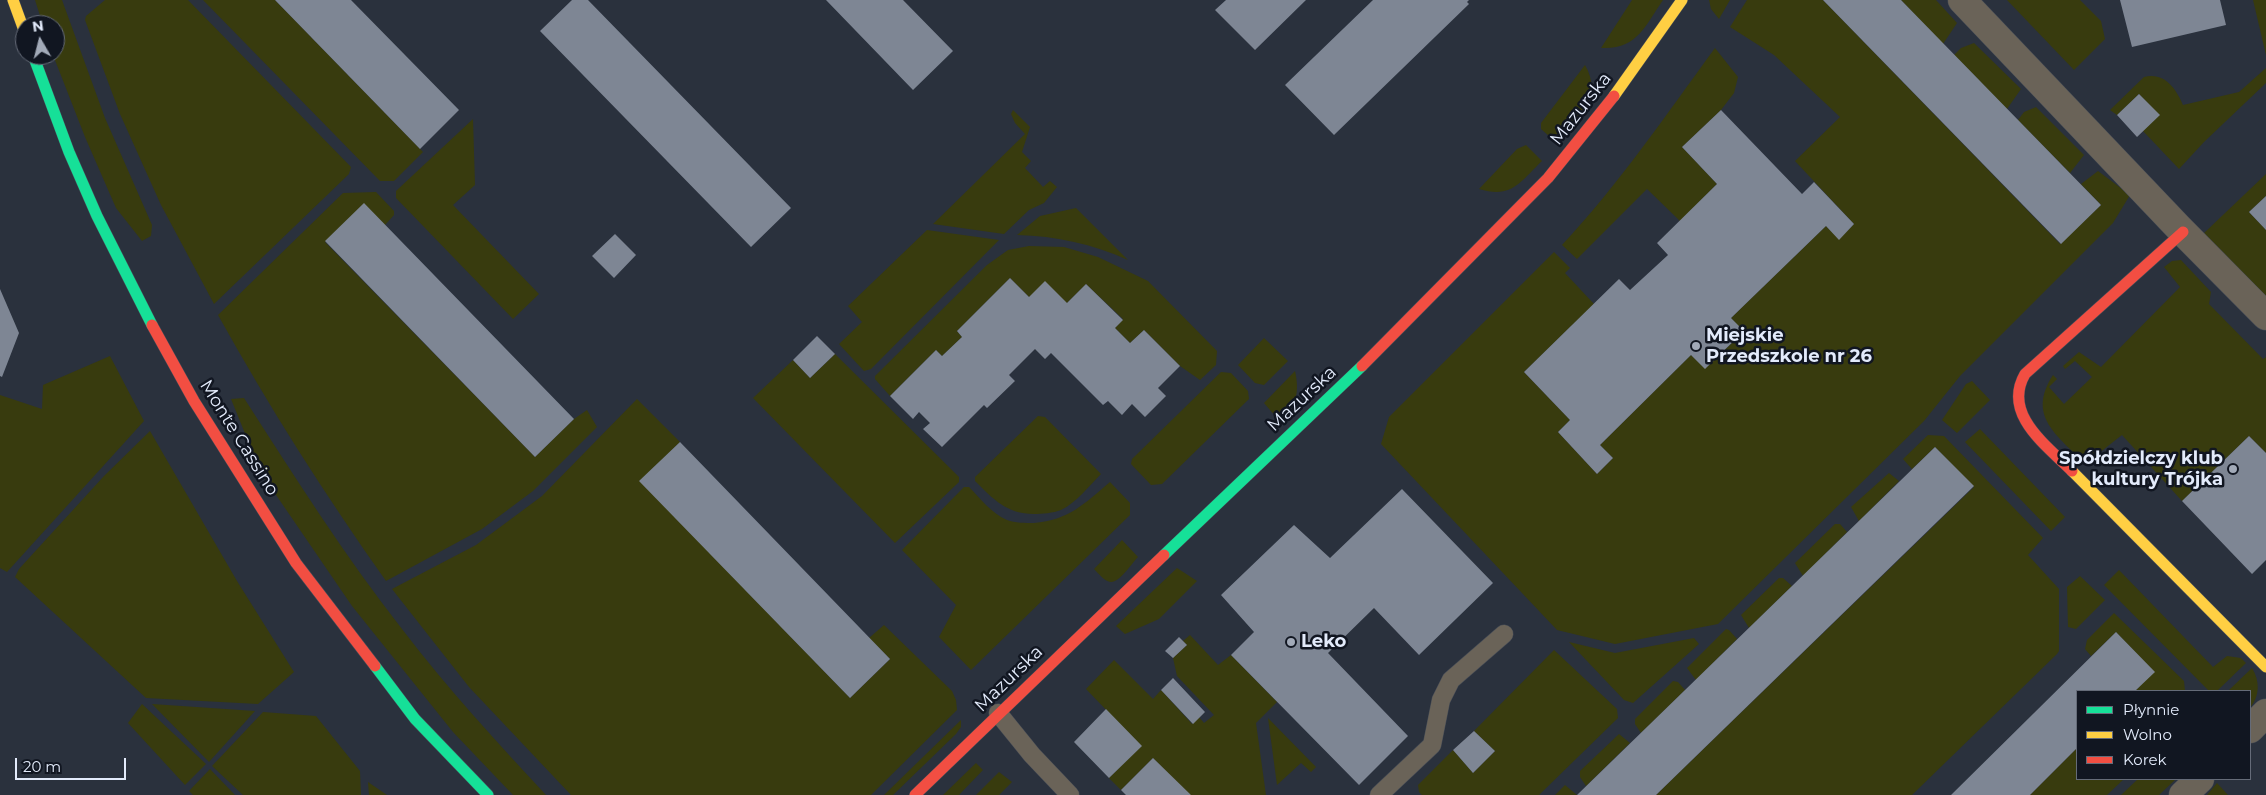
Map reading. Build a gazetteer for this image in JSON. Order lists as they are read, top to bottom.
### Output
{
  "streets": {
    "street": ["Mazurska", "Monte Cassino"]
  },
  "places": ["Miejskie Przedszkole nr 26", "Spółdzielczy klub kultury Trójka", "Leko"],
  "legend": ["Płynnie", "Wolno", "Korek"],
  "scale_bar": "20 m",
  "north": "top"
}
